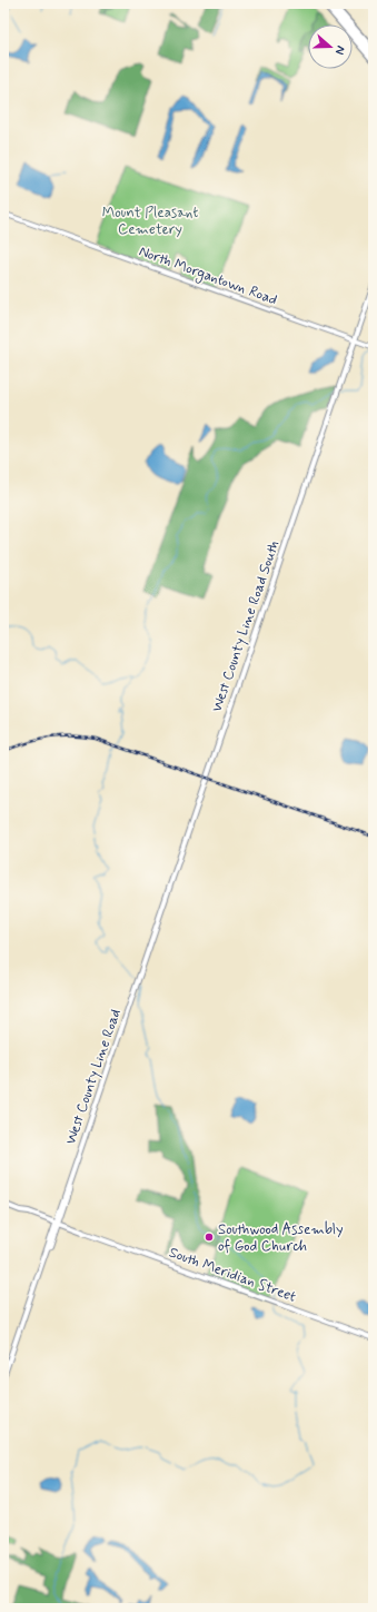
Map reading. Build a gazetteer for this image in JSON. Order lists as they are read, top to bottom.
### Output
{
  "streets": {
    "main road": [
      "North Morgantown Road",
      "West County Line Road South",
      "West County Line Road",
      "South Meridian Street"
    ]
  },
  "crossings": [
    ["North Morgantown Road", "West County Line Road South"],
    ["West County Line Road South", "West County Line Road"],
    ["West County Line Road", "South Meridian Street"]
  ],
  "parks": ["Mount Pleasant Cemetery"],
  "places": ["Southwood Assembly of God Church"],
  "north": "right"
}
